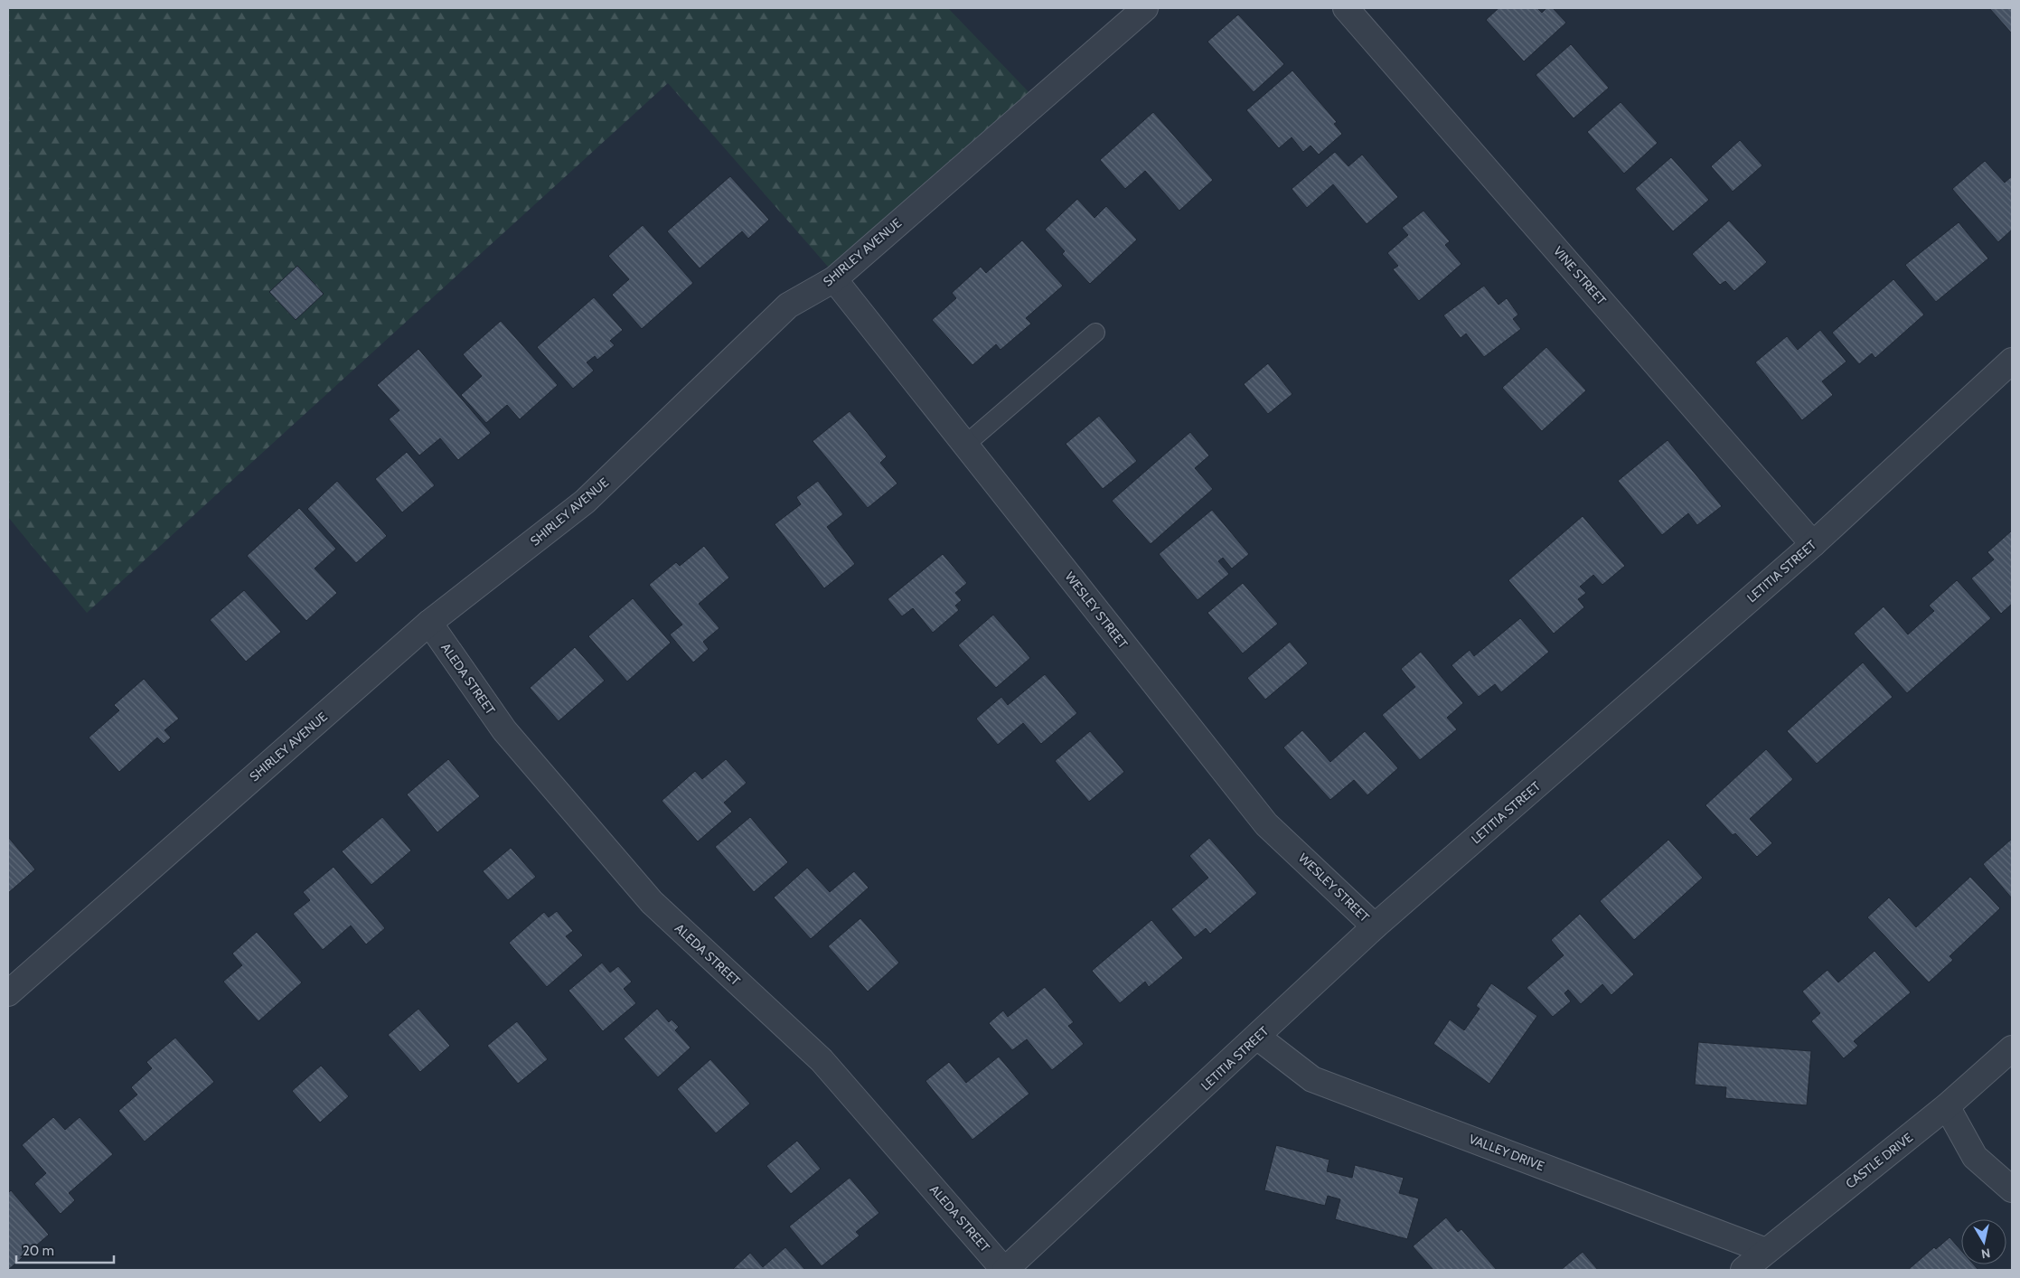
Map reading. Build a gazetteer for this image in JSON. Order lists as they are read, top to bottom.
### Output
{
  "streets": {
    "street": [
      "SHIRLEY AVENUE",
      "VINE STREET",
      "LETITIA STREET",
      "WESLEY STREET",
      "ALEDA STREET",
      "VALLEY DRIVE",
      "CASTLE DRIVE"
    ]
  },
  "crossings": [
    ["SHIRLEY AVENUE", "WESLEY STREET"],
    ["SHIRLEY AVENUE", "ALEDA STREET"],
    ["VINE STREET", "LETITIA STREET"],
    ["LETITIA STREET", "WESLEY STREET"],
    ["LETITIA STREET", "ALEDA STREET"],
    ["LETITIA STREET", "VALLEY DRIVE"],
    ["VALLEY DRIVE", "CASTLE DRIVE"]
  ],
  "scale_bar": "20 m",
  "north": "bottom"
}
